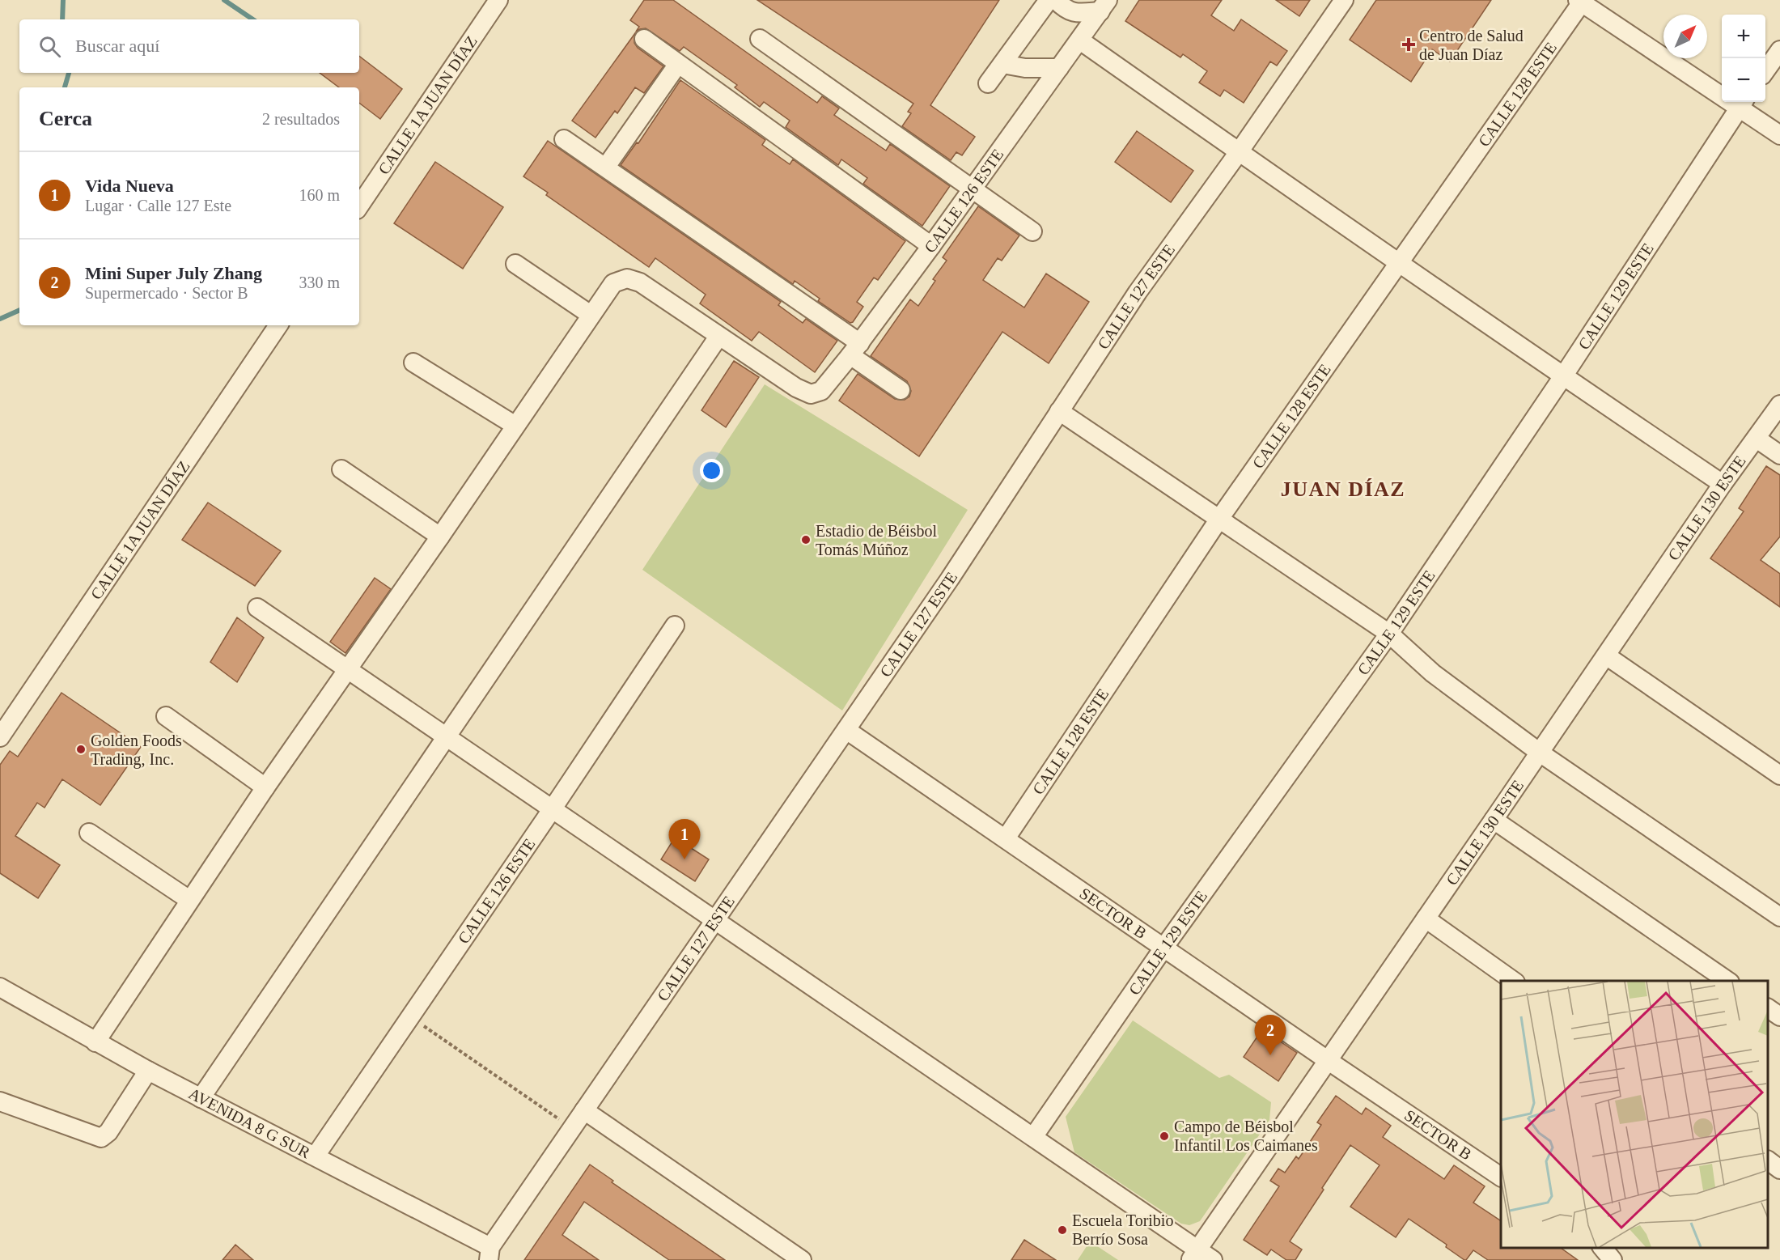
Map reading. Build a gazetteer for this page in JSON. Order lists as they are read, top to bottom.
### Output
{
  "streets": {
    "street": [
      "CALLE 128 ESTE",
      "CALLE 1A JUAN DÍAZ",
      "CALLE 126 ESTE",
      "CALLE 129 ESTE",
      "CALLE 127 ESTE",
      "CALLE 130 ESTE",
      "SECTOR B",
      "AVENIDA 8 G SUR"
    ]
  },
  "crossings": [
    ["CALLE 128 ESTE", "SECTOR B"],
    ["CALLE 126 ESTE", "AVENIDA 8 G SUR"],
    ["CALLE 129 ESTE", "SECTOR B"],
    ["CALLE 127 ESTE", "SECTOR B"],
    ["CALLE 127 ESTE", "AVENIDA 8 G SUR"],
    ["CALLE 130 ESTE", "SECTOR B"]
  ],
  "districts": ["JUAN DÍAZ"],
  "places": {
    "health": ["Centro de Salud de Juan Díaz"],
    "other": [
      "Estadio de Béisbol Tomás Múñoz",
      "Golden Foods Trading, Inc.",
      "Campo de Béisbol Infantil Los Caimanes",
      "Escuela Toribio Berrío Sosa"
    ]
  },
  "north": "top right",
  "page": {
    "map_buttons": ["+", "−"],
    "search": "Buscar aquí",
    "heading": ["Cerca", "2 resultados"],
    "list": [
      {
        "mark": "1",
        "name": "Vida Nueva",
        "note": "Lugar · Calle 127 Este",
        "value": "160 m"
      },
      {
        "mark": "2",
        "name": "Mini Super July Zhang",
        "note": "Supermercado · Sector B",
        "value": "330 m"
      }
    ],
    "pins": ["1", "2"]
  }
}
